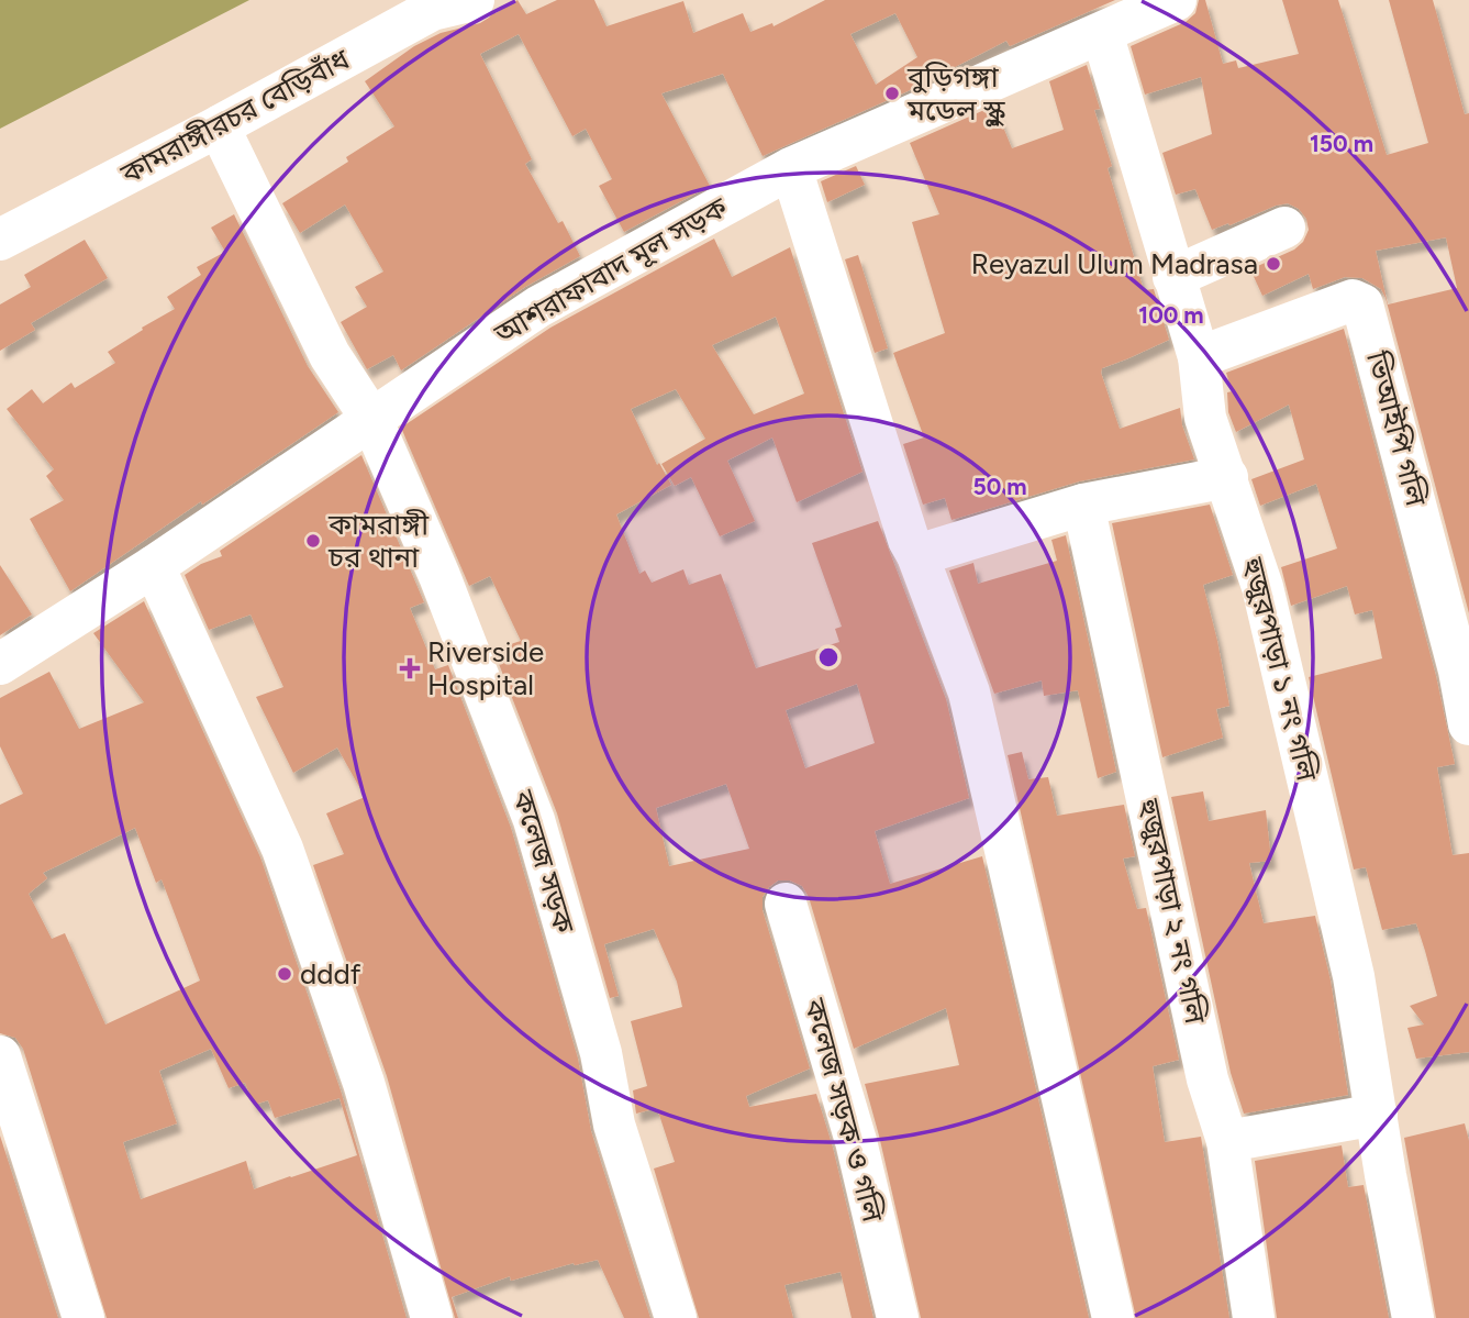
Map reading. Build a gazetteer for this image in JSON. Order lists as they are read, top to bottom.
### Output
{
  "streets": {
    "street": [
      "কামরাঙ্গীরচর বেড়িবাঁধ",
      "আশরাফাবাদ মূল সড়ক",
      "ভিআইপি গলি",
      "হুজুরপাড়া ১ নং গলি",
      "কলেজ সড়ক",
      "হুজুরপাড়া ২ নং গলি",
      "কলেজ সড়ক ও গলি"
    ]
  },
  "crossings": [
    ["কামরাঙ্গীরচর বেড়িবাঁধ", "কলেজ সড়ক"],
    ["আশরাফাবাদ মূল সড়ক", "হুজুরপাড়া ১ নং গলি"],
    ["আশরাফাবাদ মূল সড়ক", "কলেজ সড়ক"],
    ["ভিআইপি গলি", "হুজুরপাড়া ১ নং গলি"]
  ],
  "places": {
    "other": [
      "বুড়িগঙ্গা মডেল স্কুল",
      "Reyazul Ulum Madrasa",
      "কামরাঙ্গী চর থানা",
      "dddf"
    ],
    "health": ["Riverside Hospital"]
  },
  "rings": ["150 m", "100 m", "50 m"]
}
